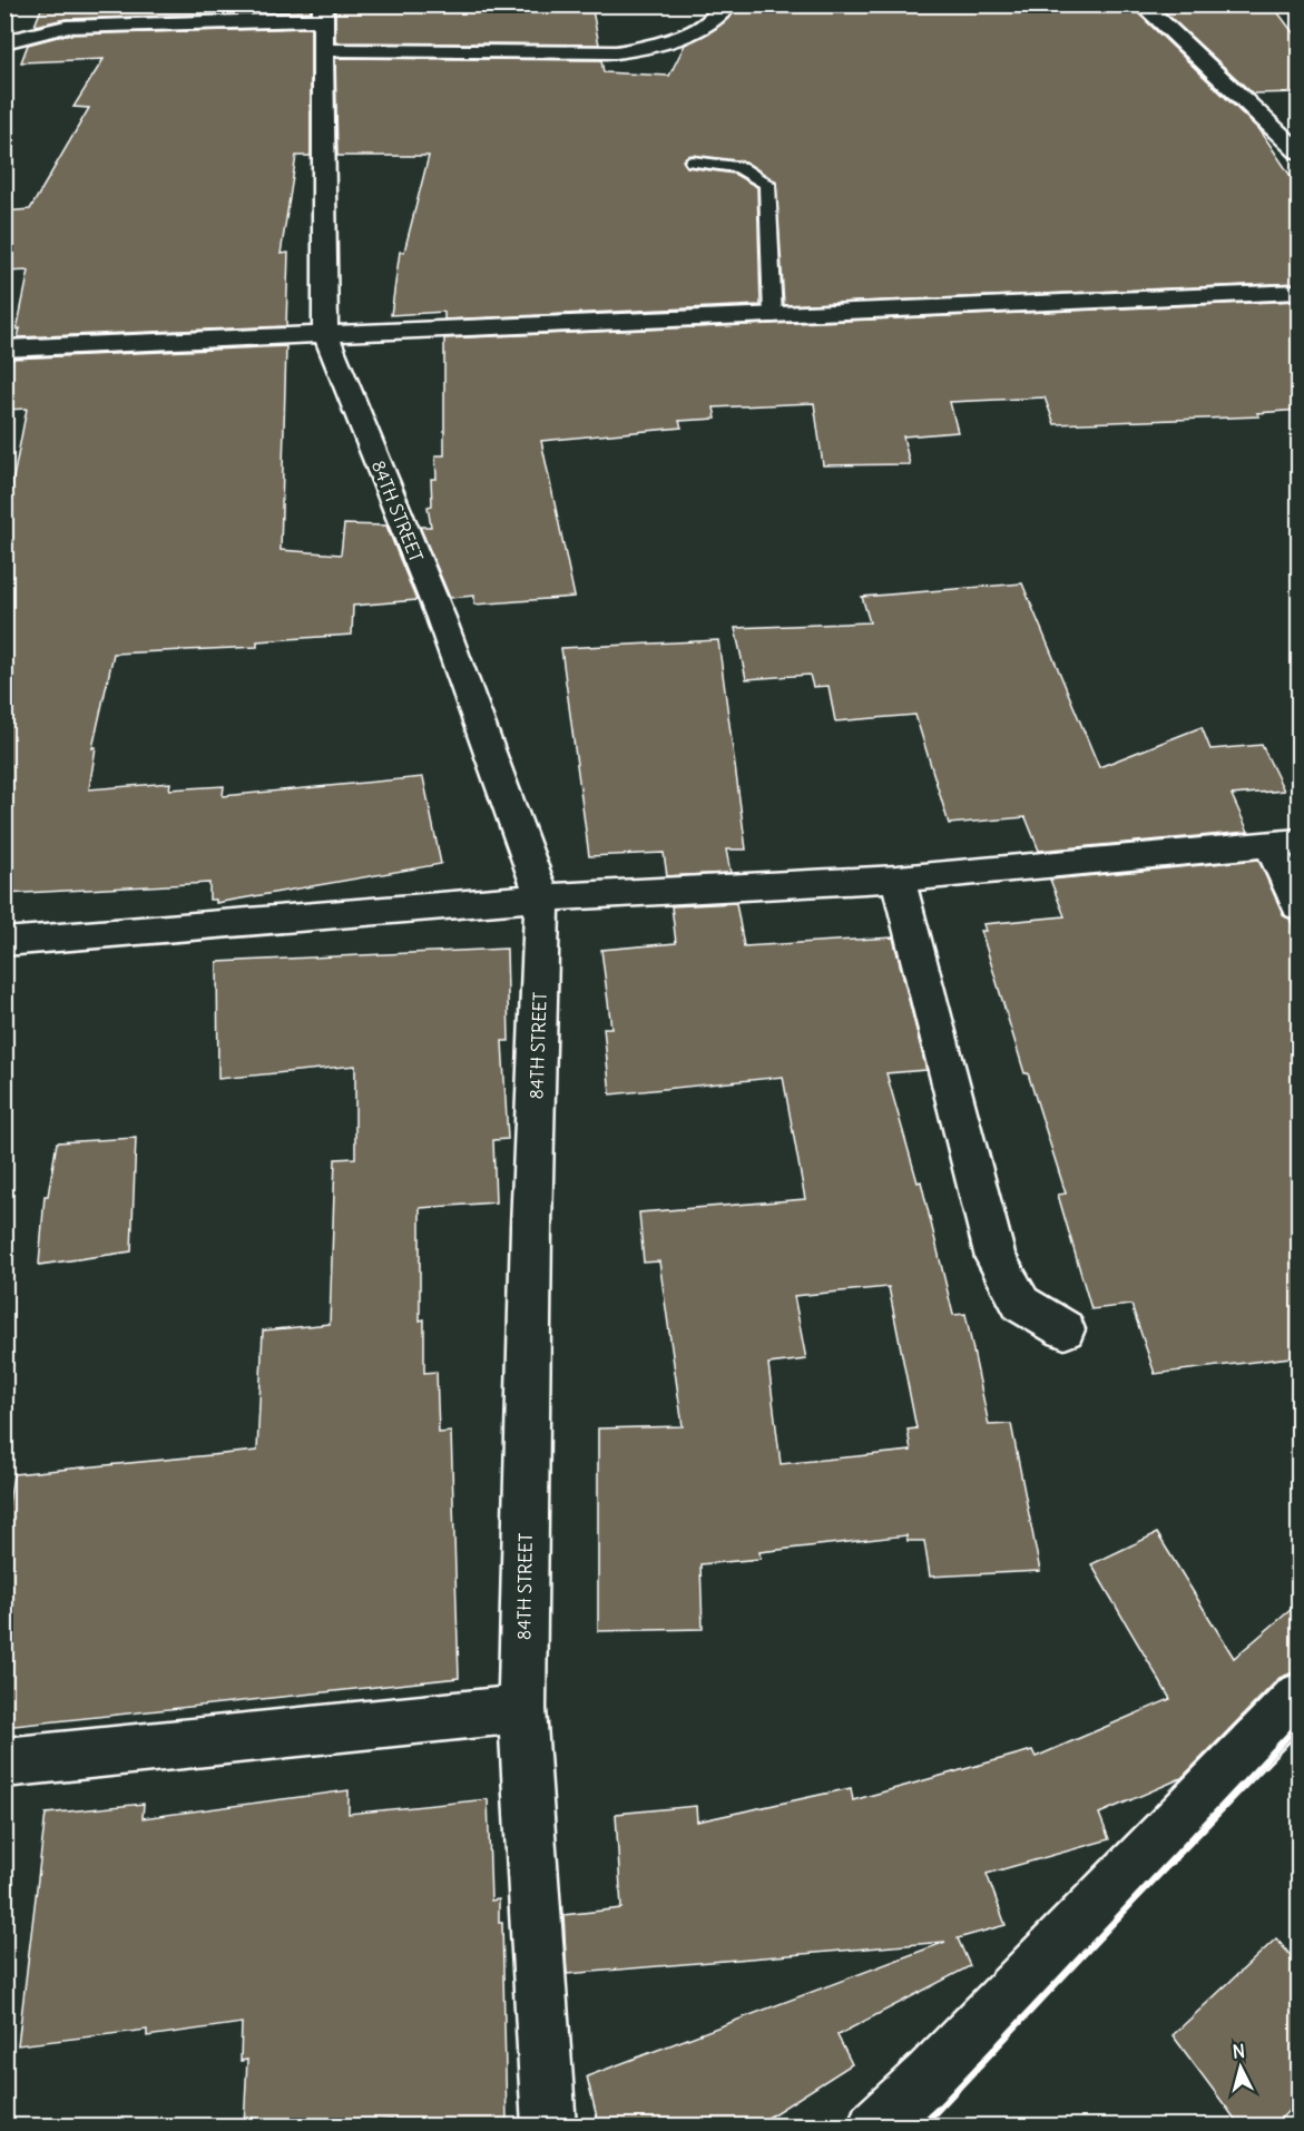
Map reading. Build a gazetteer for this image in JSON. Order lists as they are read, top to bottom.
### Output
{
  "streets": {
    "street": ["84TH STREET"]
  },
  "north": "top"
}
